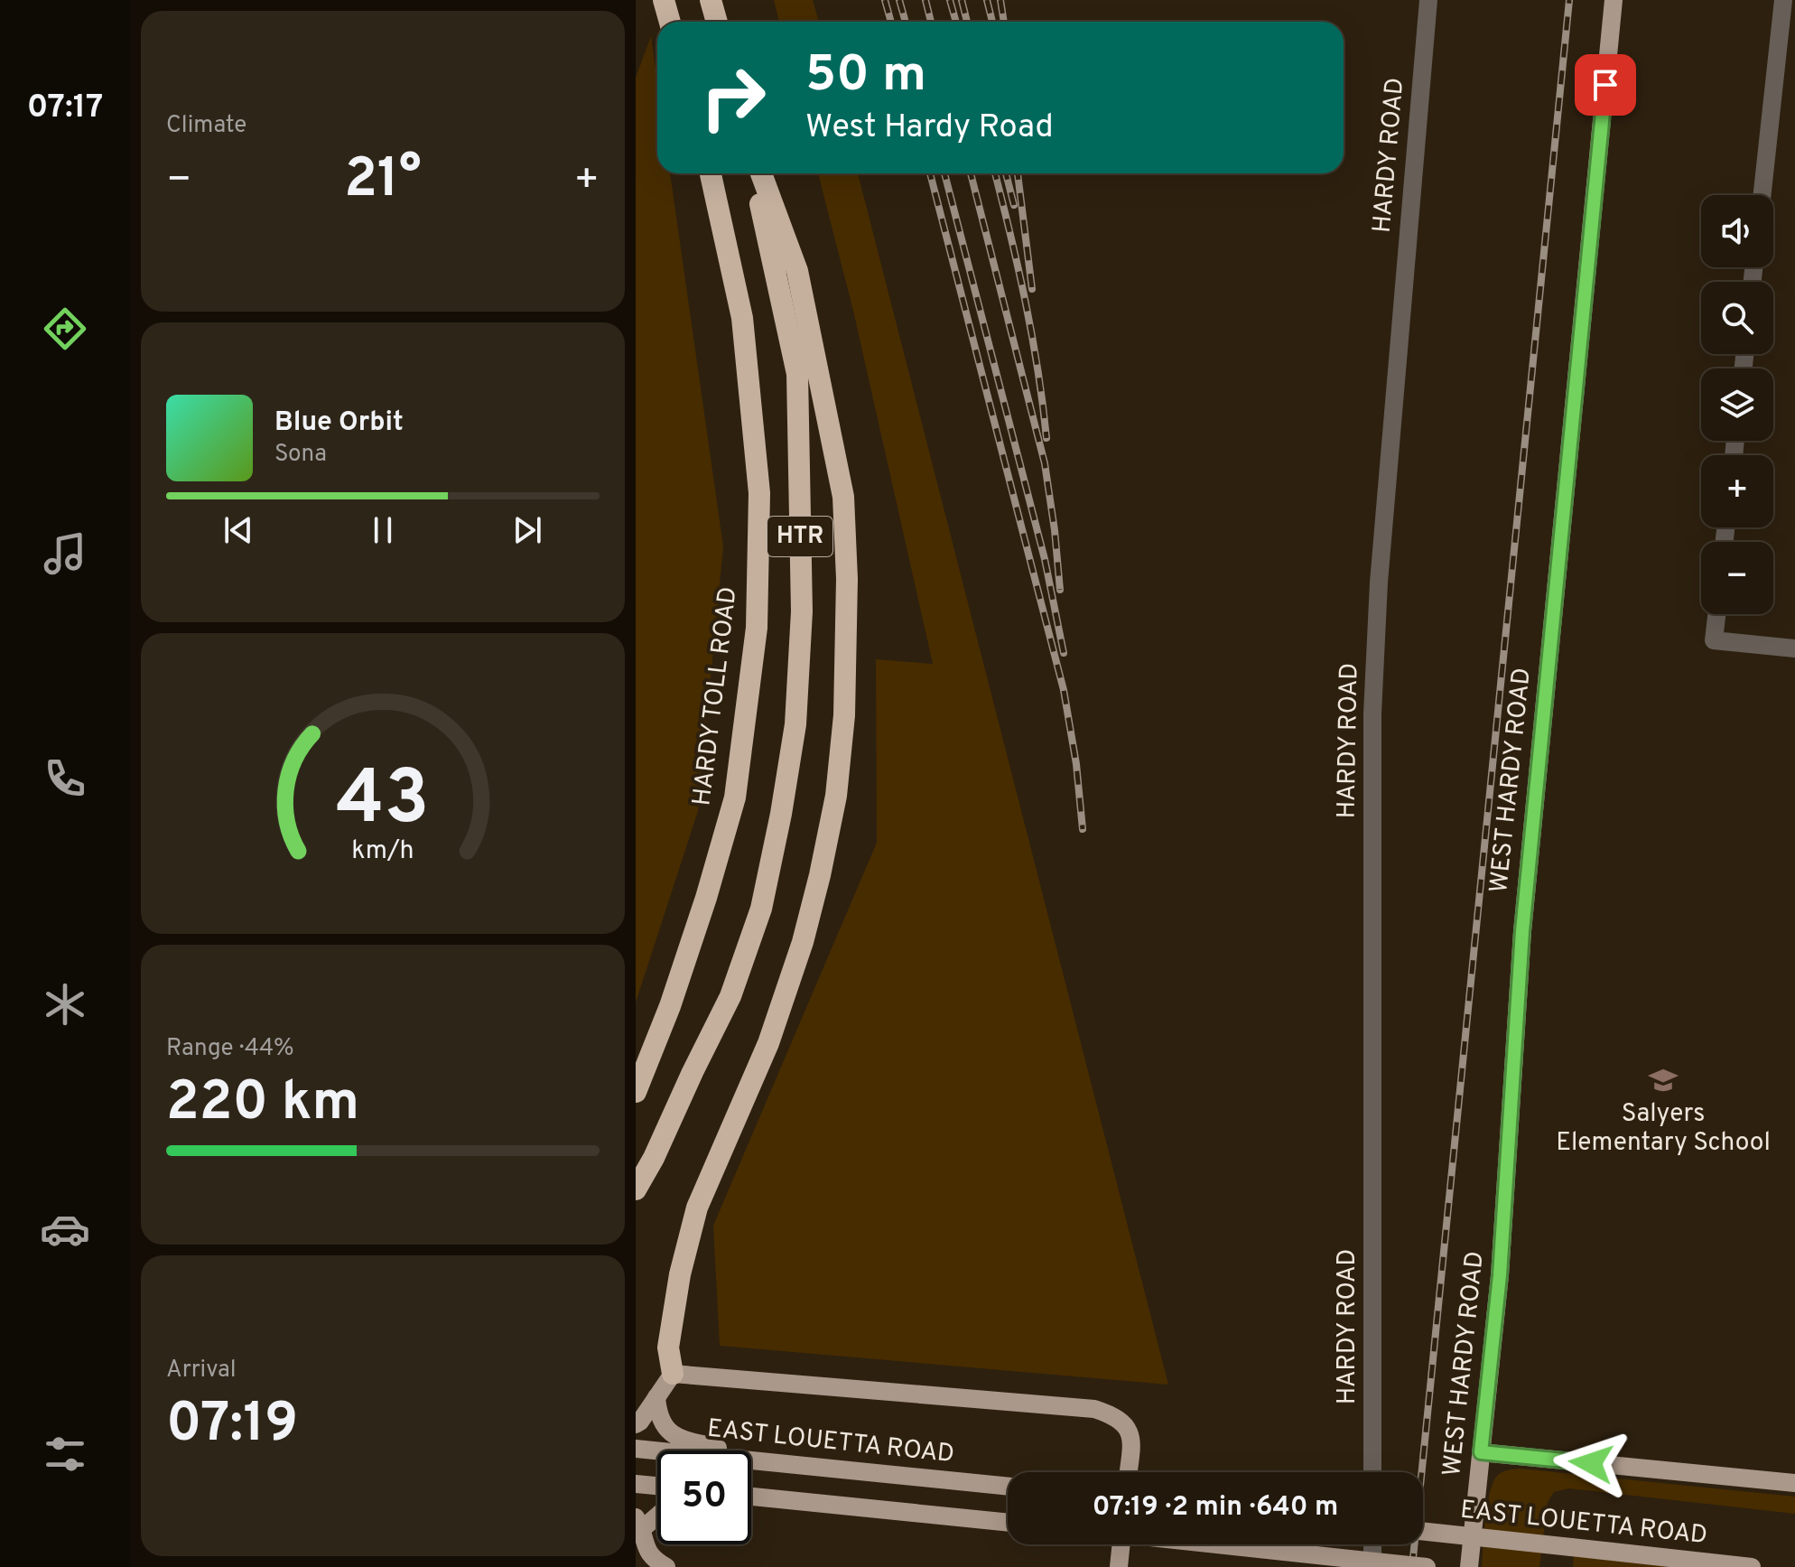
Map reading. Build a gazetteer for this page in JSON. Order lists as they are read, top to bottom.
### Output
{
  "streets": {
    "highway": ["HTR", "HARDY TOLL ROAD"],
    "main road": ["WEST HARDY ROAD", "EAST LOUETTA ROAD"],
    "street": ["HARDY ROAD"]
  },
  "places": {
    "school or university": ["Salyers Elementary School"]
  },
  "page": {
    "tabs": "07:17",
    "tile": [
      "Climate",
      ["Range · 44%", "220 km"],
      ["Arrival", "07:19"]
    ],
    "turn": ["50 m", "West Hardy Road"],
    "heat": ["−", "21°", "+"],
    "map_buttons": ["+", "−"],
    "song": ["Blue Orbit", "Sona"],
    "limit": "50",
    "trip": "07:19 · 2 min · 640 m",
    "gauge": ["43", "km/h"]
  }
}
